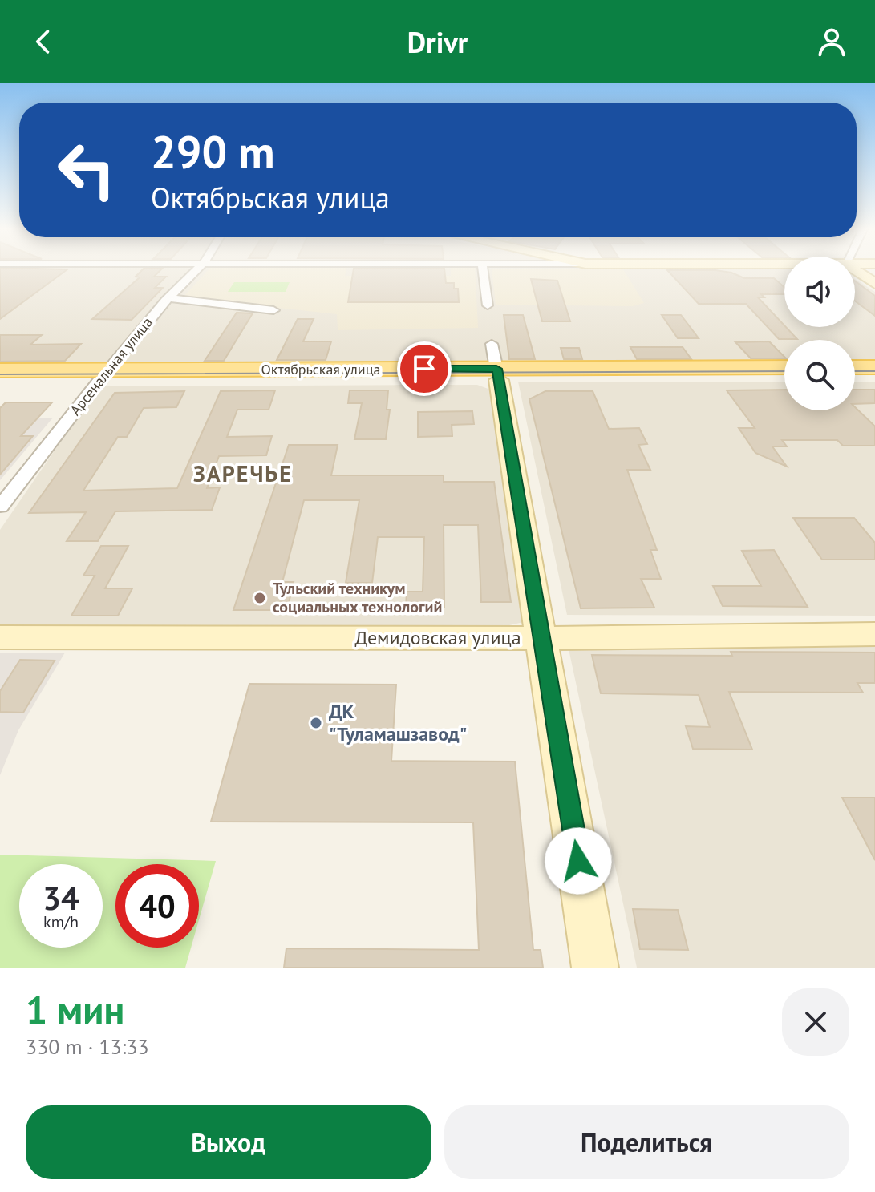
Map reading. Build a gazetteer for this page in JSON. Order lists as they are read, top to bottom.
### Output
{
  "streets": {
    "main road": ["Октябрьская улица"],
    "street": ["Арсенальная улица", "Демидовская улица"]
  },
  "crossings": [
    ["Арсенальная улица", "Октябрьская улица"]
  ],
  "districts": ["ЗАРЕЧЬЕ"],
  "places": ["Тульский техникум социальных технологий", "ДК \"Туламашзавод\""],
  "page": {
    "header": "Drivr",
    "turn": ["290 m", "Октябрьская улица"],
    "speed": "34 km/h",
    "limit": "40",
    "heading": ["1 мин", "330 m · 13:33"],
    "buttons": ["Выход", "Поделиться"]
  }
}
